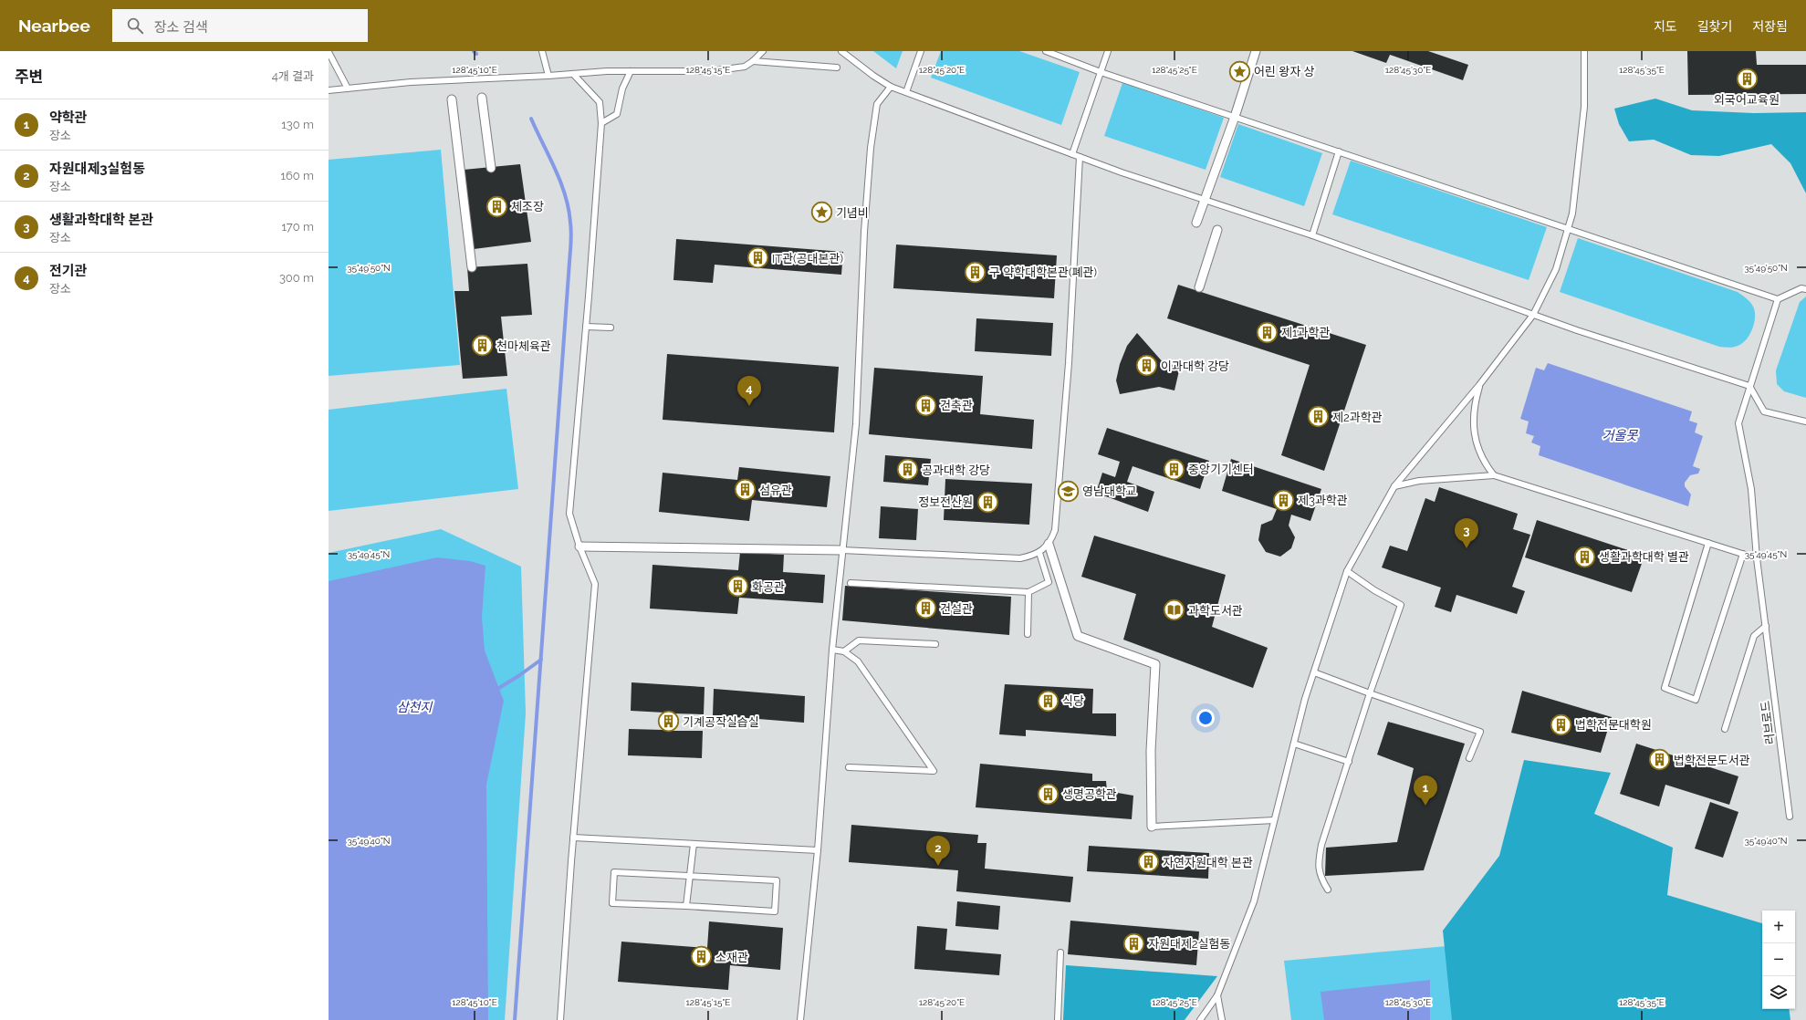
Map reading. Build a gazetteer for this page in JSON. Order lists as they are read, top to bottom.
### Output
{
  "streets": {
    "lane": ["러브로드"]
  },
  "water": ["거울못", "삼천지"],
  "places": {
    "place": ["어린 왕자 상", "기념비"],
    "building": [
      "외국어교육원",
      "체조장",
      "IT관(공대본관)",
      "구 약학대학본관(폐관)",
      "제1과학관",
      "천마체육관",
      "이과대학 강당",
      "건축관",
      "제2과학관",
      "중앙기기센터",
      "공과대학 강당",
      "섬유관",
      "제3과학관",
      "정보전산원",
      "생활과학대학 별관",
      "화공관",
      "건설관",
      "식당",
      "기계공작실습실",
      "법학전문대학원",
      "법학전문도서관",
      "생명공학관",
      "자연자원대학 본관",
      "자원대제2실험동",
      "소재관"
    ],
    "school or university": ["영남대학교"],
    "library": ["과학도서관"]
  },
  "page": {
    "header": "Nearbee",
    "search": "장소 검색",
    "nav": ["지도", "길찾기", "저장됨"],
    "heading": ["주변", "4개 결과"],
    "list": [
      {
        "mark": "1",
        "name": "약학관",
        "note": "장소",
        "value": "130 m"
      },
      {
        "mark": "2",
        "name": "자원대제3실험동",
        "note": "장소",
        "value": "160 m"
      },
      {
        "mark": "3",
        "name": "생활과학대학 본관",
        "note": "장소",
        "value": "170 m"
      },
      {
        "mark": "4",
        "name": "전기관",
        "note": "장소",
        "value": "300 m"
      }
    ],
    "pins": [
      "4",
      "3",
      "1",
      "2"
    ],
    "map_buttons": ["+", "−"]
  },
  "coordinates": [
    "128°45'10\"E",
    "128°45'15\"E",
    "128°45'20\"E",
    "128°45'25\"E",
    "128°45'30\"E",
    "128°45'35\"E",
    "35°49'50\"N",
    "35°49'45\"N",
    "35°49'40\"N"
  ]
}
